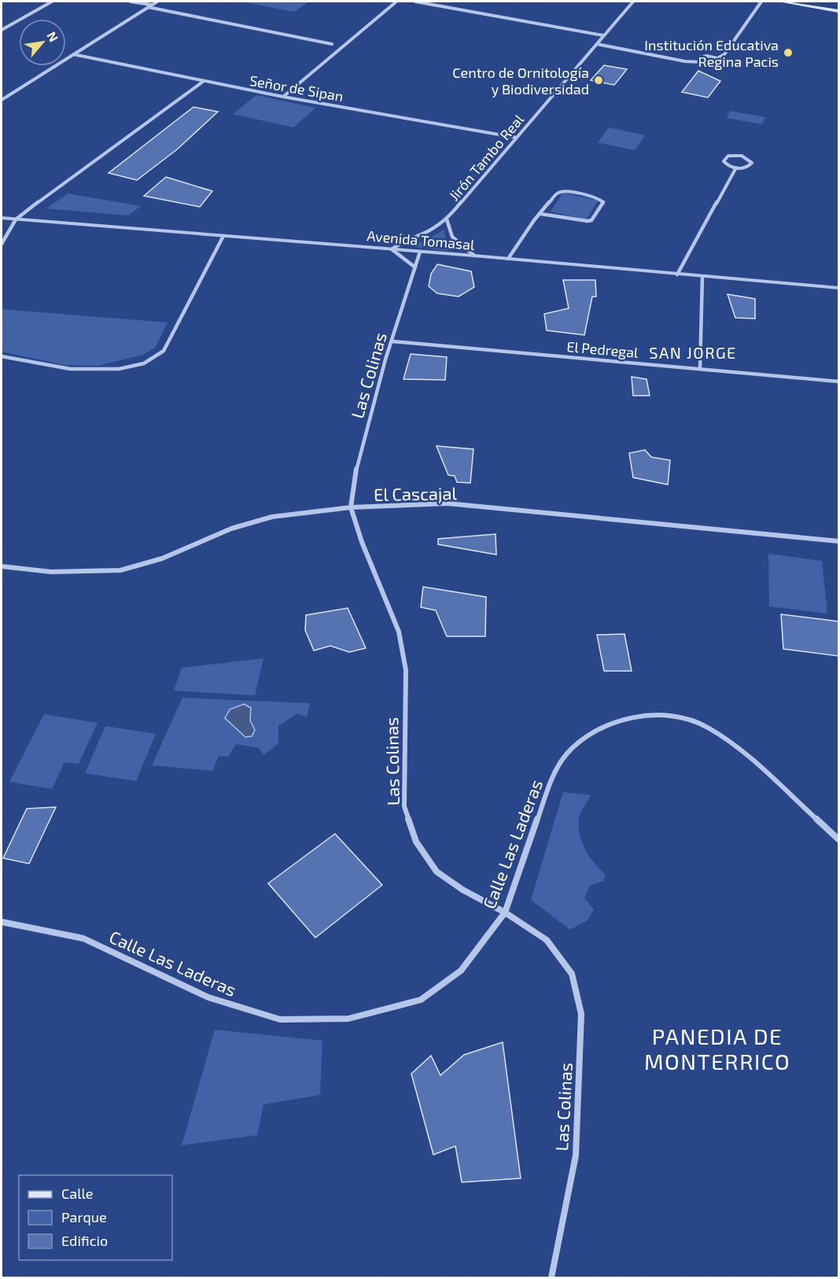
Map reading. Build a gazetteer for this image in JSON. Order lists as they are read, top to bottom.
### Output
{
  "streets": {
    "street": [
      "Señor de Sipan",
      "Jirón Tambo Real",
      "Avenida Tomasal",
      "El Pedregal",
      "Las Colinas",
      "El Cascajal",
      "Calle Las Laderas"
    ]
  },
  "crossings": [
    ["Señor de Sipan", "Jirón Tambo Real"],
    ["Jirón Tambo Real", "Avenida Tomasal"],
    ["Avenida Tomasal", "Las Colinas"],
    ["El Pedregal", "Las Colinas"],
    ["Las Colinas", "El Cascajal"],
    ["Las Colinas", "Calle Las Laderas"]
  ],
  "districts": ["SAN JORGE", "PANEDIA DE MONTERRICO"],
  "places": ["Institución Educativa Regina Pacis", "Centro de Ornitología y Biodiversidad"],
  "legend": ["Calle", "Parque", "Edificio"],
  "north": "top right"
}
